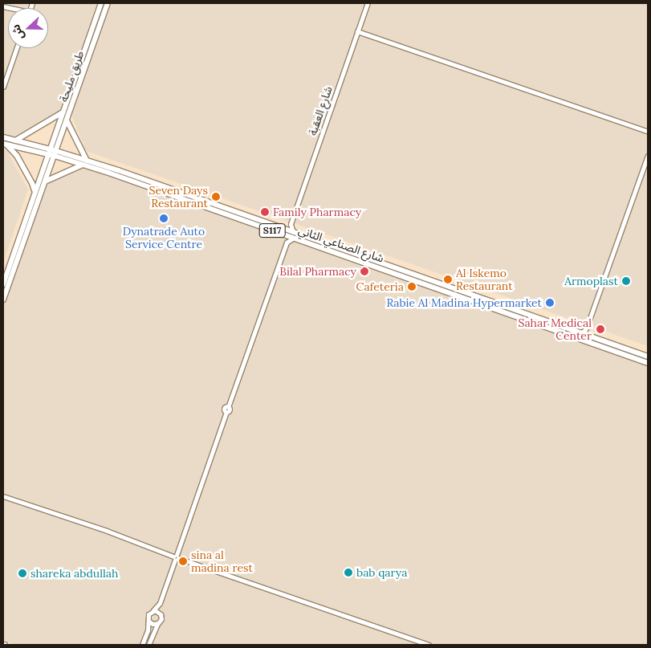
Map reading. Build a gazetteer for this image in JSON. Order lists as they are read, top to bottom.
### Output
{
  "streets": {
    "main road": ["طريق مليحة", "S117", "شارع الصناعي الثاني"],
    "street": ["شارع العقبة"]
  },
  "crossings": [
    ["طريق مليحة", "شارع الصناعي الثاني"]
  ],
  "places": [
    "Seven Days Restaurant",
    "Family Pharmacy",
    "Dynatrade Auto Service Centre",
    "Bilal Pharmacy",
    "Al Iskemo Restaurant",
    "Armoplast",
    "Cafeteria",
    "Rabie Al Madina Hypermarket",
    "Sahar Medical Center",
    "sina al madina rest",
    "bab qarya",
    "shareka abdullah"
  ],
  "north": "left"
}
